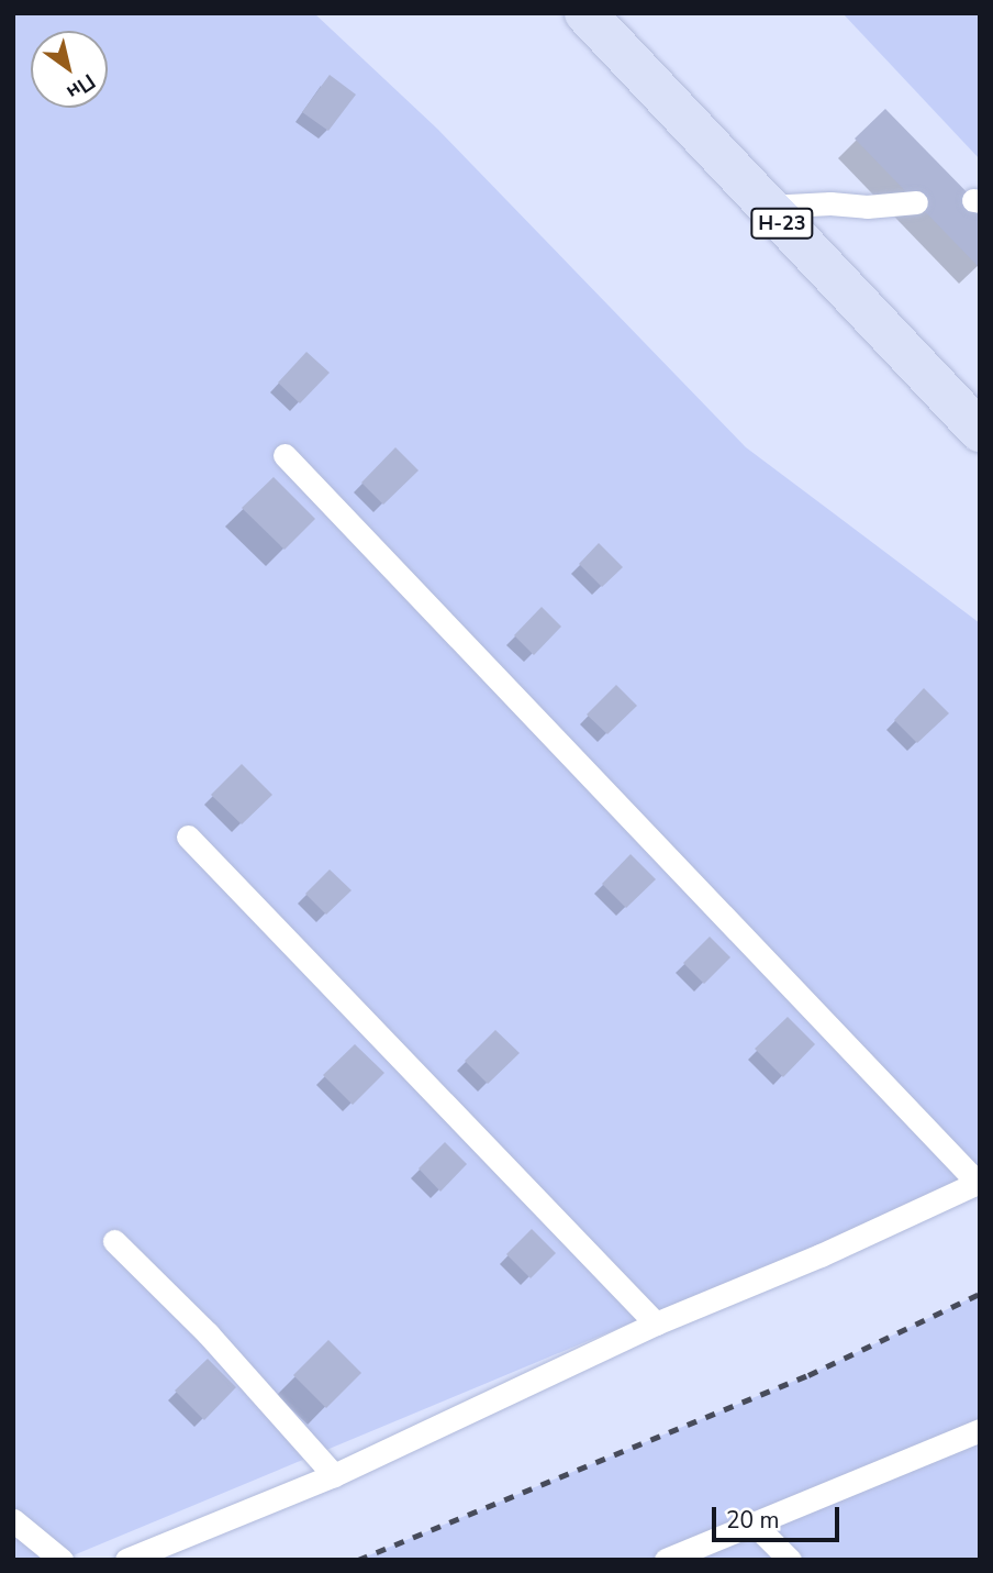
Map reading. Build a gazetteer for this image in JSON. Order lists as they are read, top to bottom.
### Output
{
  "streets": {
    "main road": ["Н-23"]
  },
  "scale_bar": "20 m",
  "north": "bottom right"
}
